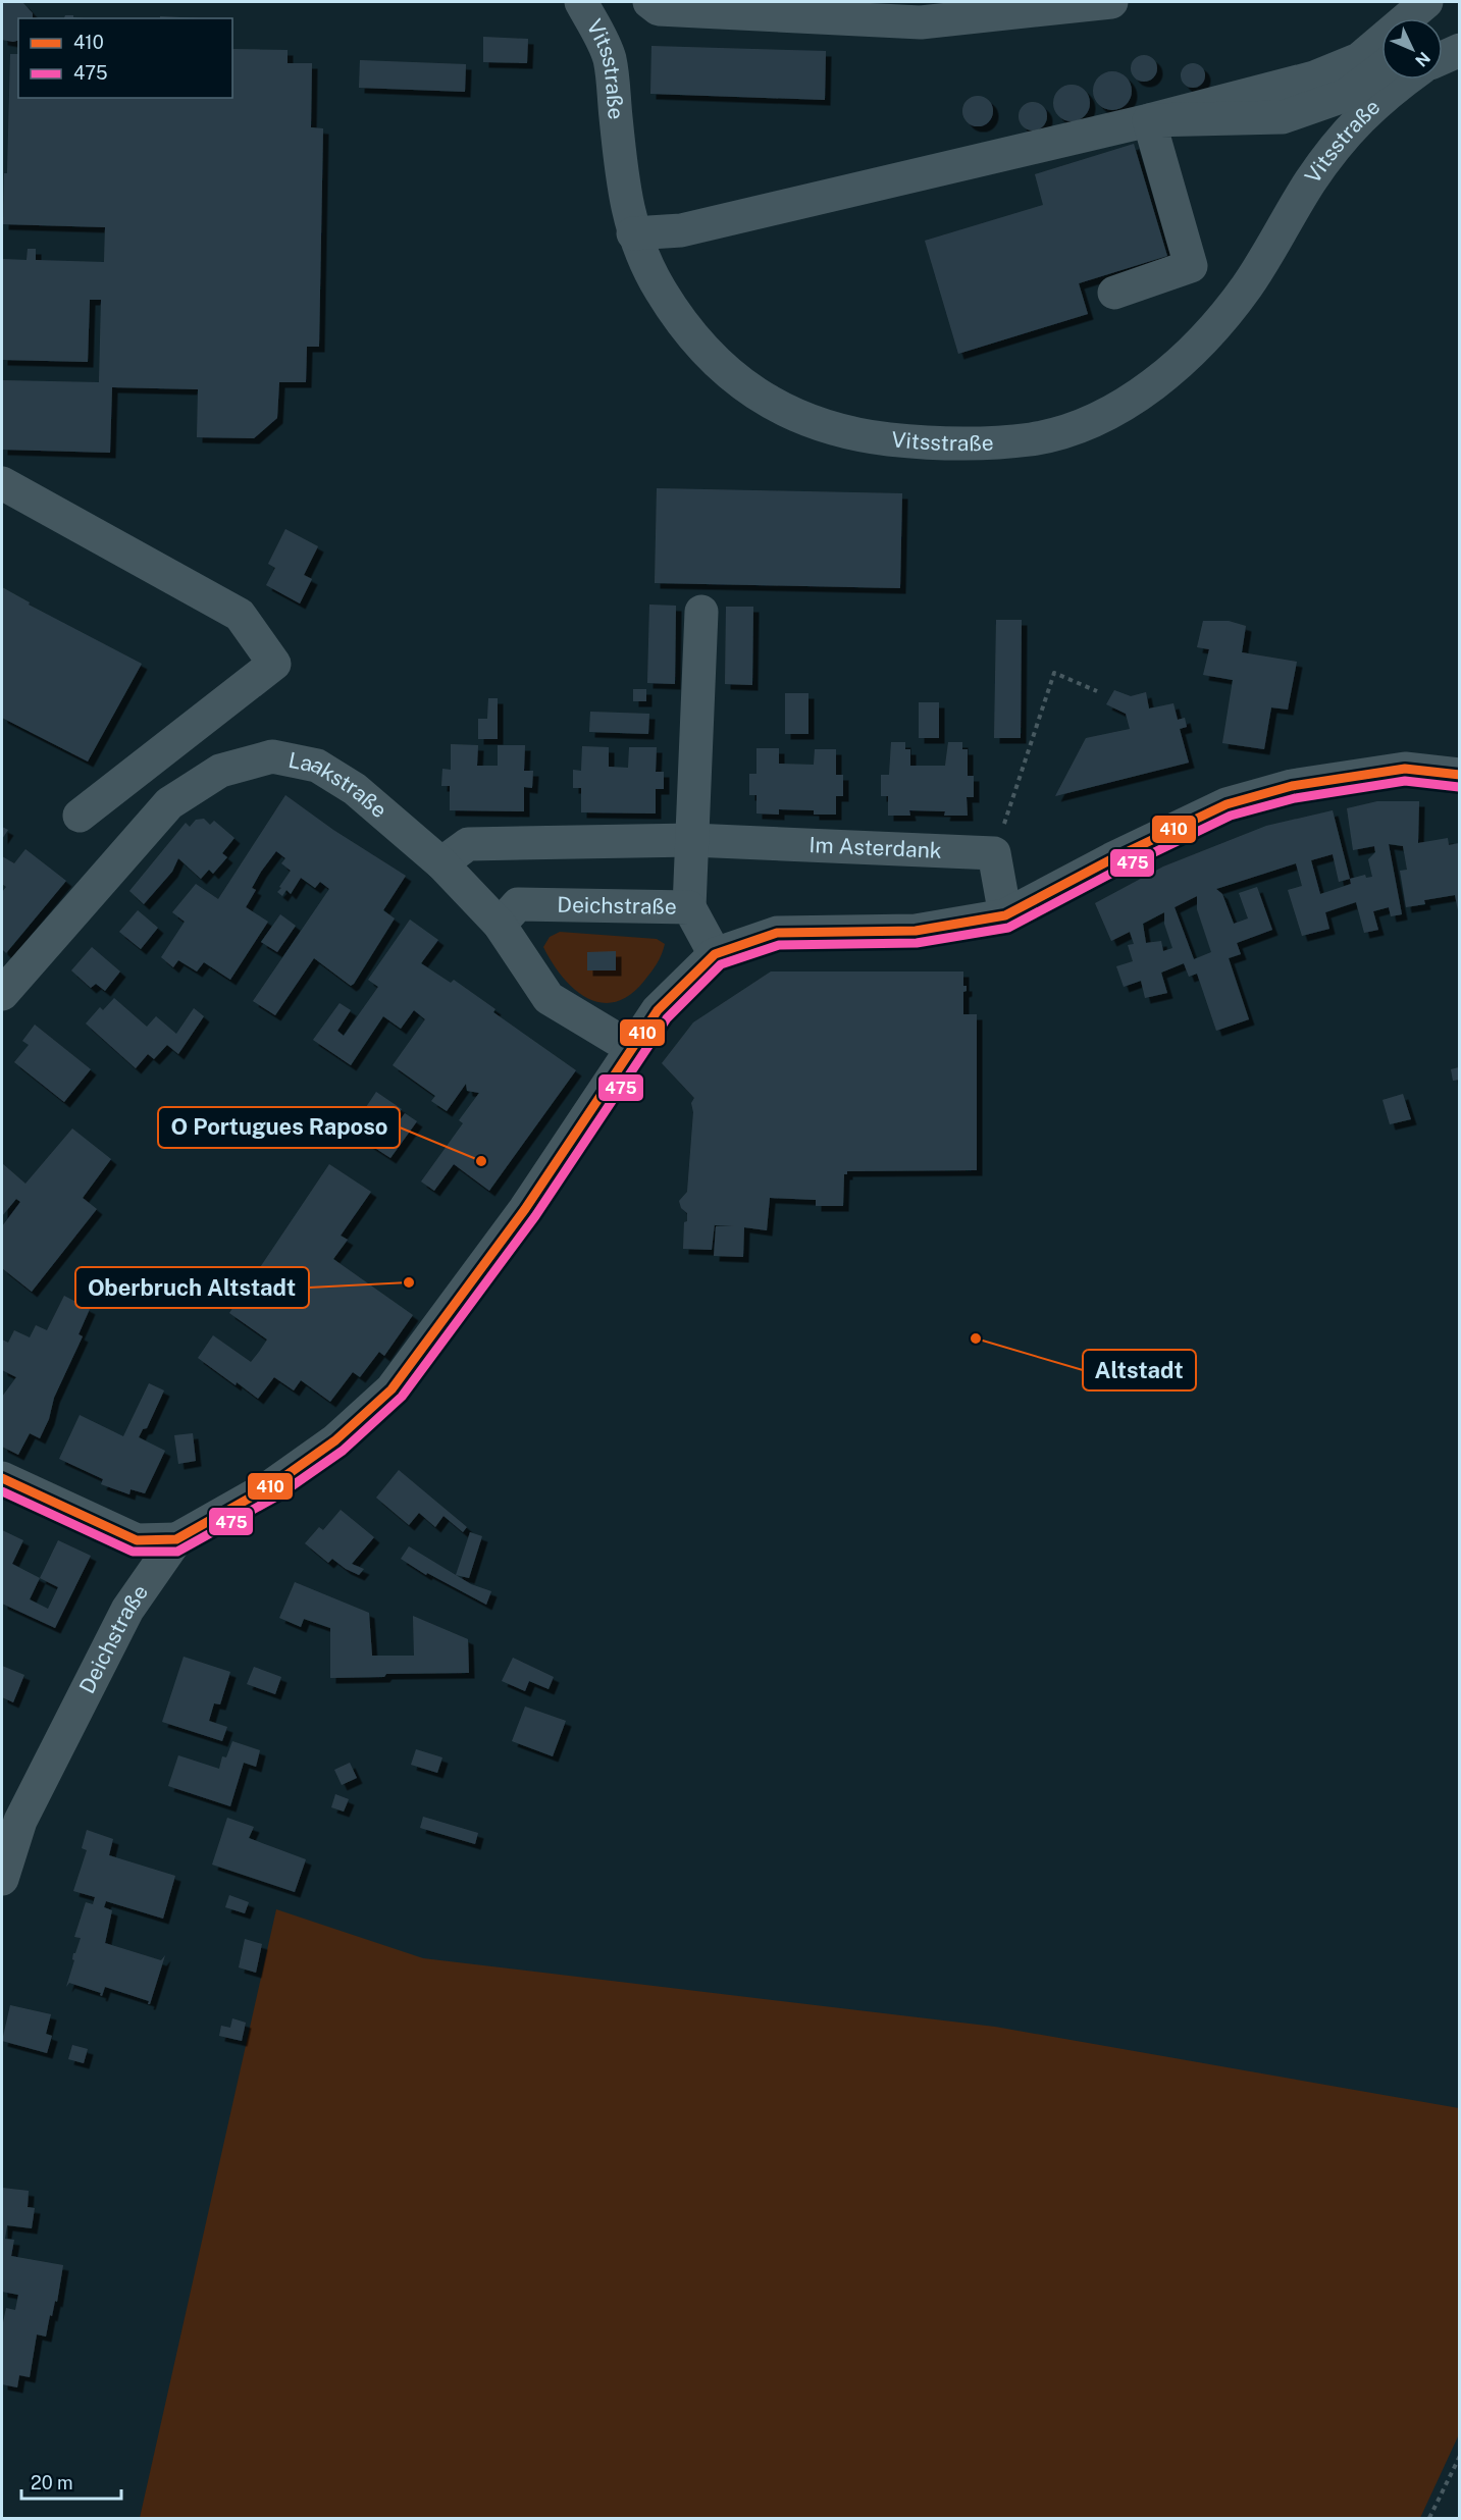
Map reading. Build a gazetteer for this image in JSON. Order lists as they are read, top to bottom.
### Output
{
  "streets": {
    "street": [
      "Vitsstraße",
      "Laakstraße",
      "Im Asterdank",
      "Deichstraße"
    ]
  },
  "crossings": [
    ["Laakstraße", "Im Asterdank"],
    ["Laakstraße", "Deichstraße"]
  ],
  "places": ["O Portugues Raposo", "Oberbruch Altstadt", "Altstadt"],
  "lines": ["transit line 410", "transit line 475"],
  "legend": ["410", "475"],
  "scale_bar": "20 m",
  "north": "bottom right"
}
